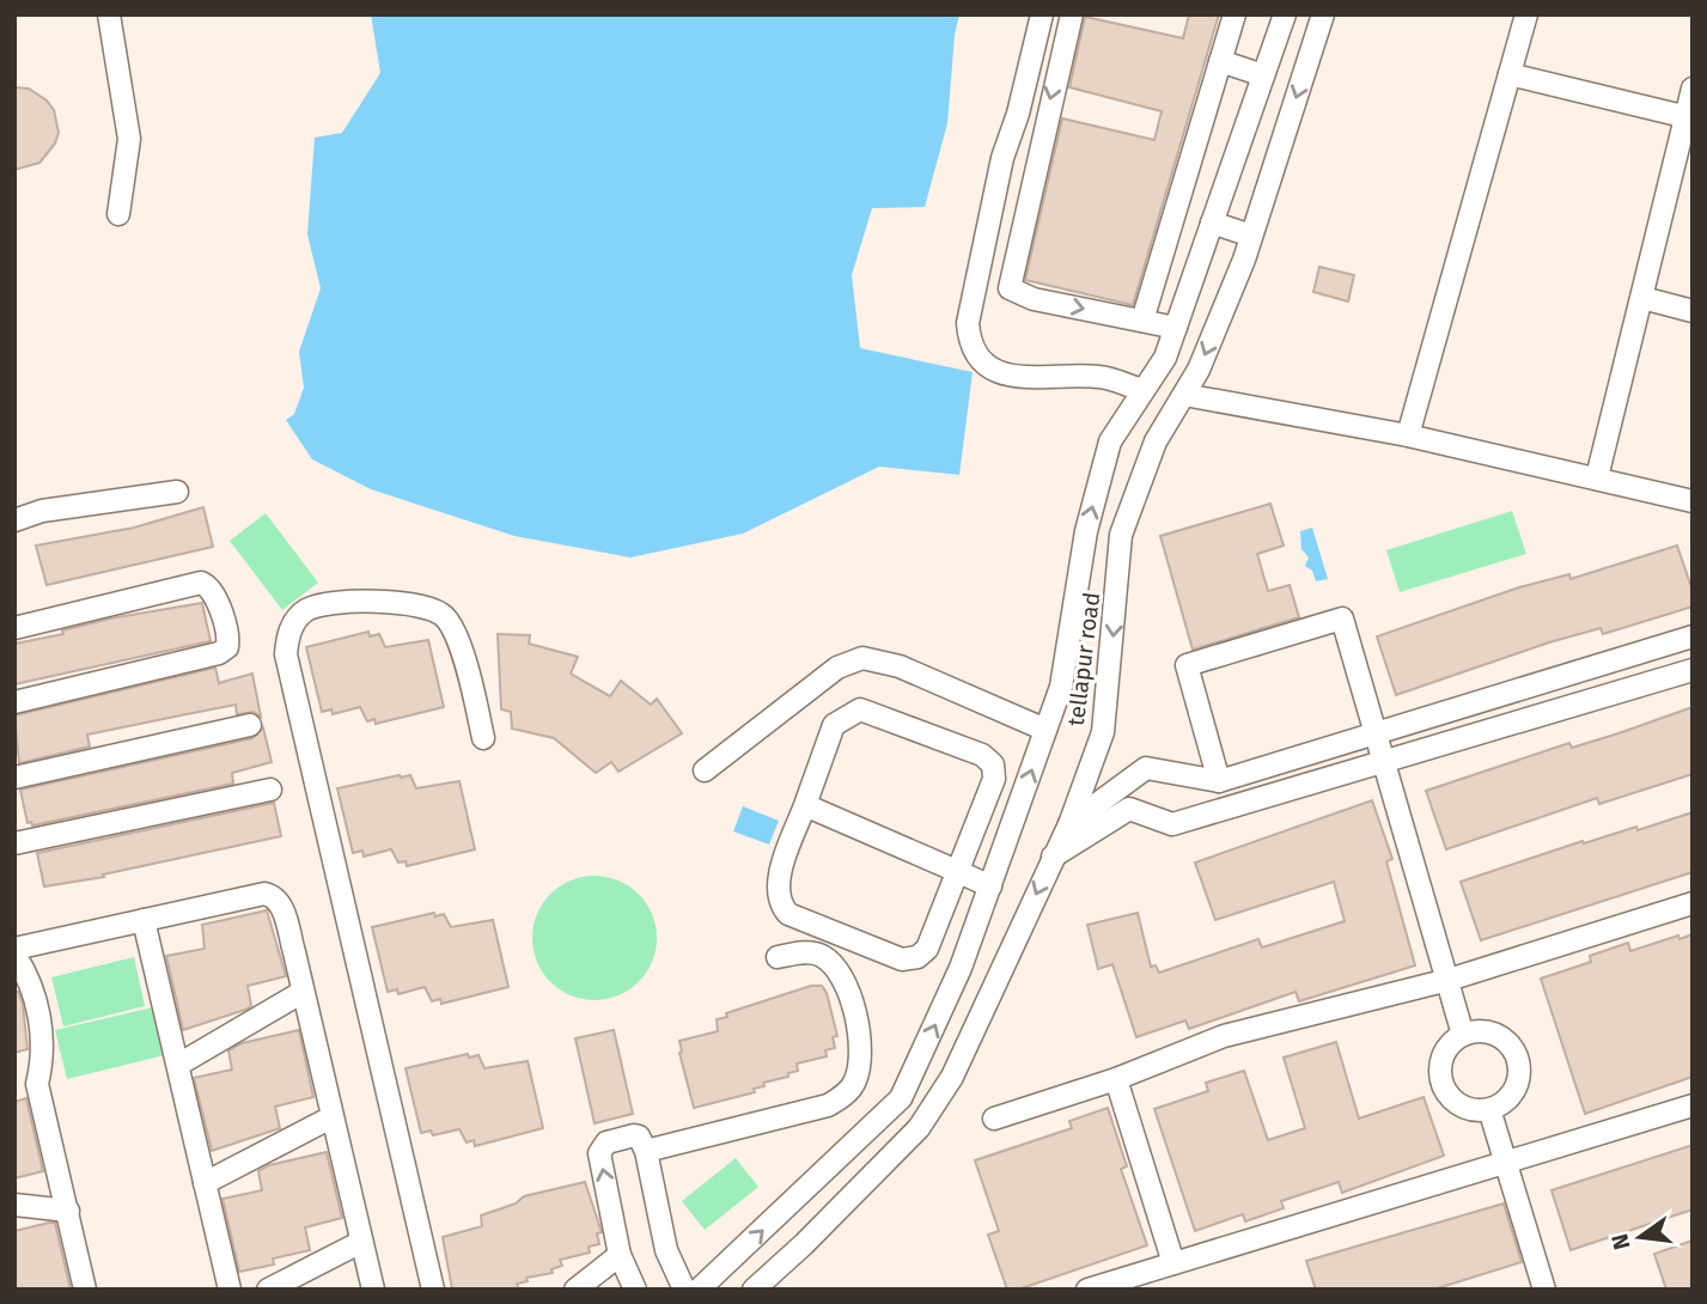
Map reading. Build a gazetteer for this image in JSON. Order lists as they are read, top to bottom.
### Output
{
  "streets": {
    "street": ["tellapur road"]
  },
  "north": "left"
}
